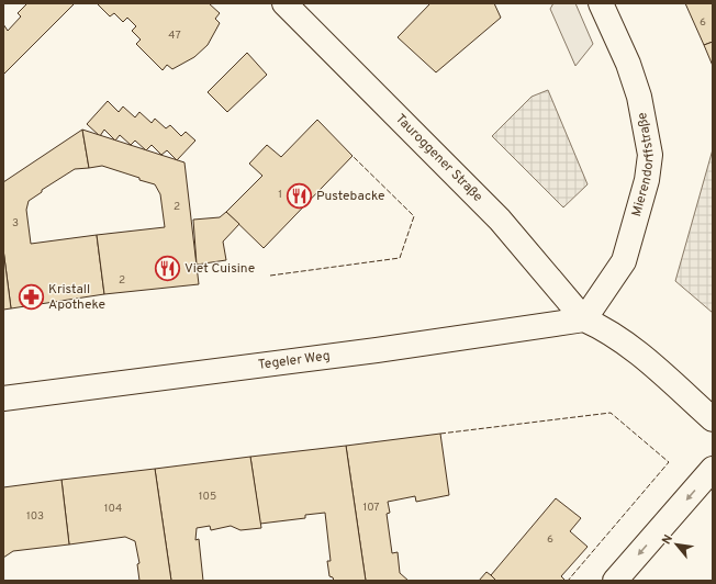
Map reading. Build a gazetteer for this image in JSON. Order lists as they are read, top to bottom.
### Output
{
  "streets": {
    "street": ["Tauroggener Straße", "Mierendorffstraße", "Tegeler Weg"]
  },
  "crossings": [
    ["Tauroggener Straße", "Mierendorffstraße"],
    ["Tauroggener Straße", "Tegeler Weg"],
    ["Mierendorffstraße", "Tegeler Weg"]
  ],
  "places": {
    "restaurant": ["Pustebacke", "Viet Cuisine"],
    "pharmacy": ["Kristall Apotheke"]
  },
  "house_numbers": [
    "6",
    "47",
    "1",
    "2",
    "3",
    "2",
    "105",
    "107",
    "104",
    "103",
    "6"
  ],
  "north": "top left"
}
